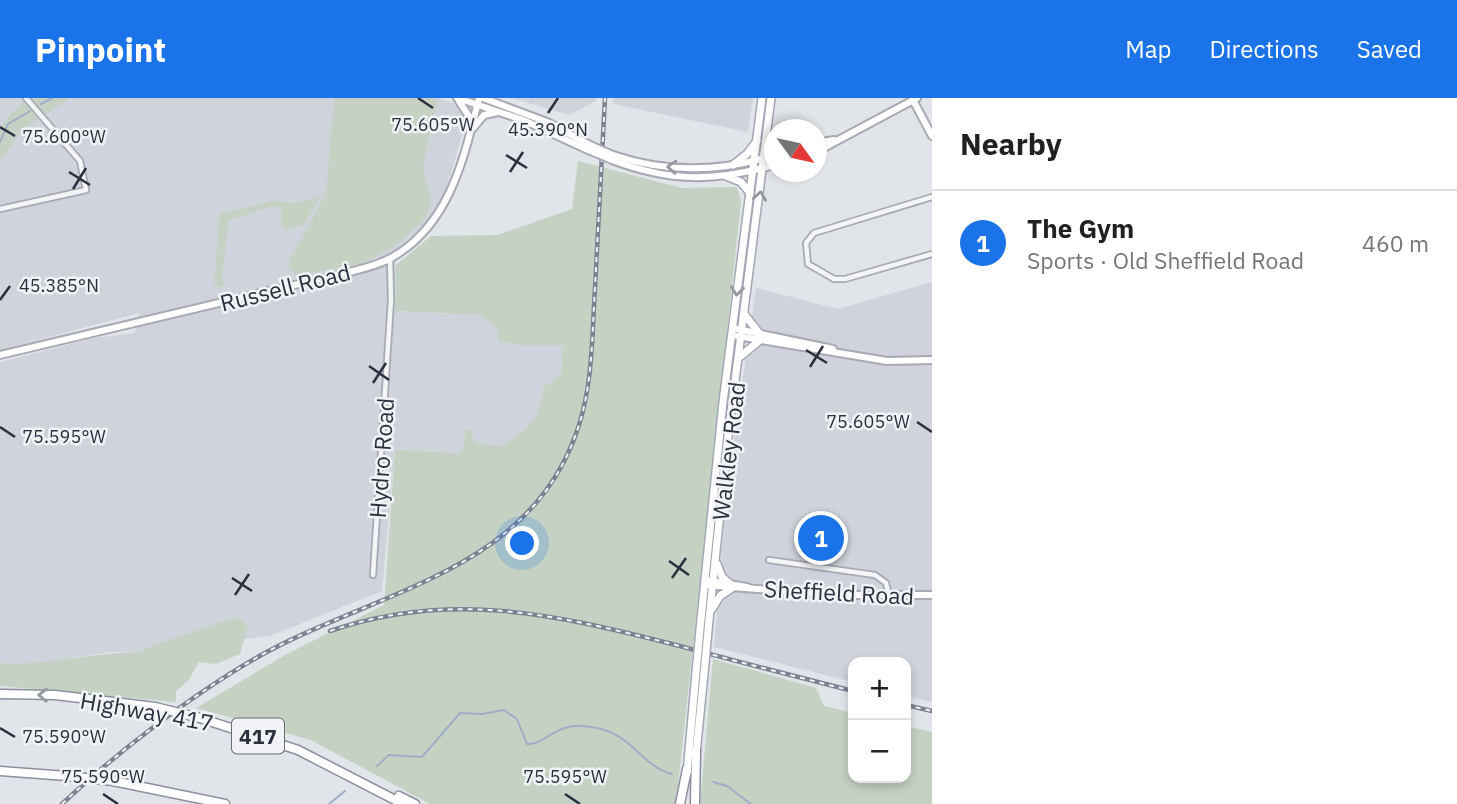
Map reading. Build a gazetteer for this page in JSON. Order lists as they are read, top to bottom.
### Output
{
  "streets": {
    "highway": ["Highway 417", "417"],
    "main road": ["Russell Road", "Walkley Road", "Sheffield Road"],
    "street": ["Hydro Road"]
  },
  "crossings": [
    ["Russell Road", "Hydro Road"],
    ["Walkley Road", "Sheffield Road"]
  ],
  "one_way": ["Highway 417"],
  "north": "bottom right",
  "page": {
    "header": "Pinpoint",
    "nav": ["Map", "Directions", "Saved"],
    "heading": "Nearby",
    "list": [
      {
        "mark": "1",
        "name": "The Gym",
        "note": "Sports · Old Sheffield Road",
        "value": "460 m"
      }
    ],
    "pins": "1",
    "map_buttons": ["+", "−"]
  },
  "coordinates": [
    "75.605°W",
    "45.390°N",
    "75.600°W",
    "45.385°N",
    "75.595°W",
    "75.590°W"
  ]
}
